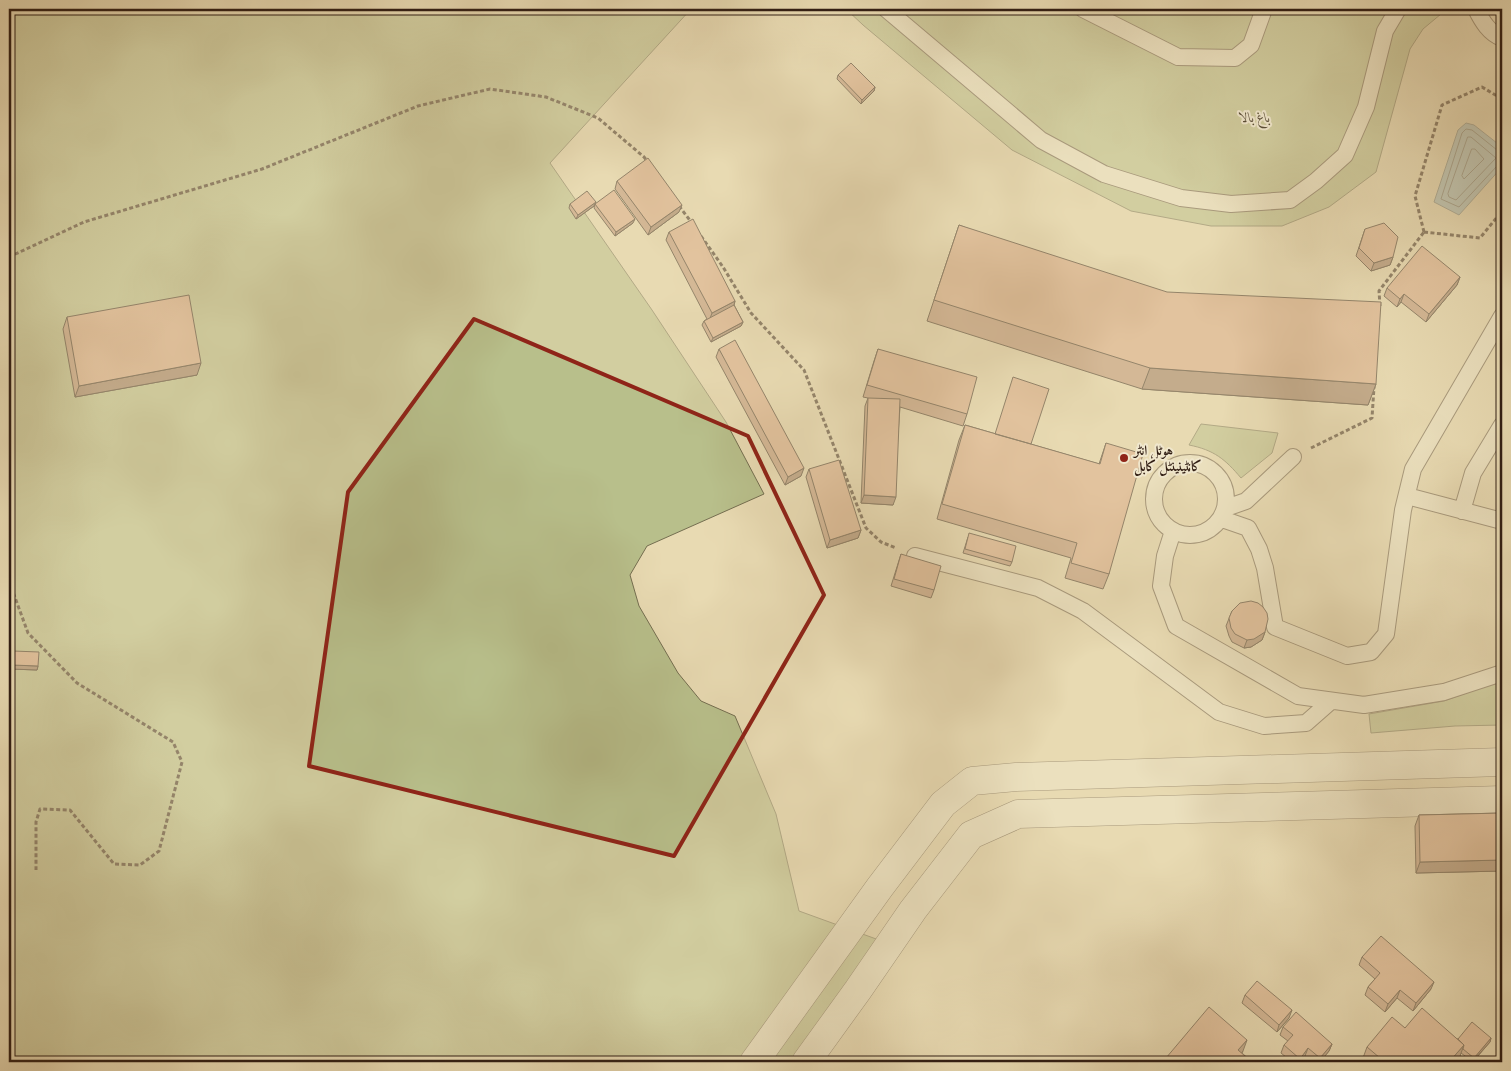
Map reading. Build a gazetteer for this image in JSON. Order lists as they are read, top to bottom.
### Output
{
  "parks": ["باغ بالا"],
  "places": ["ہوٹل انٹر کانٹینینٹل کابل"]
}
